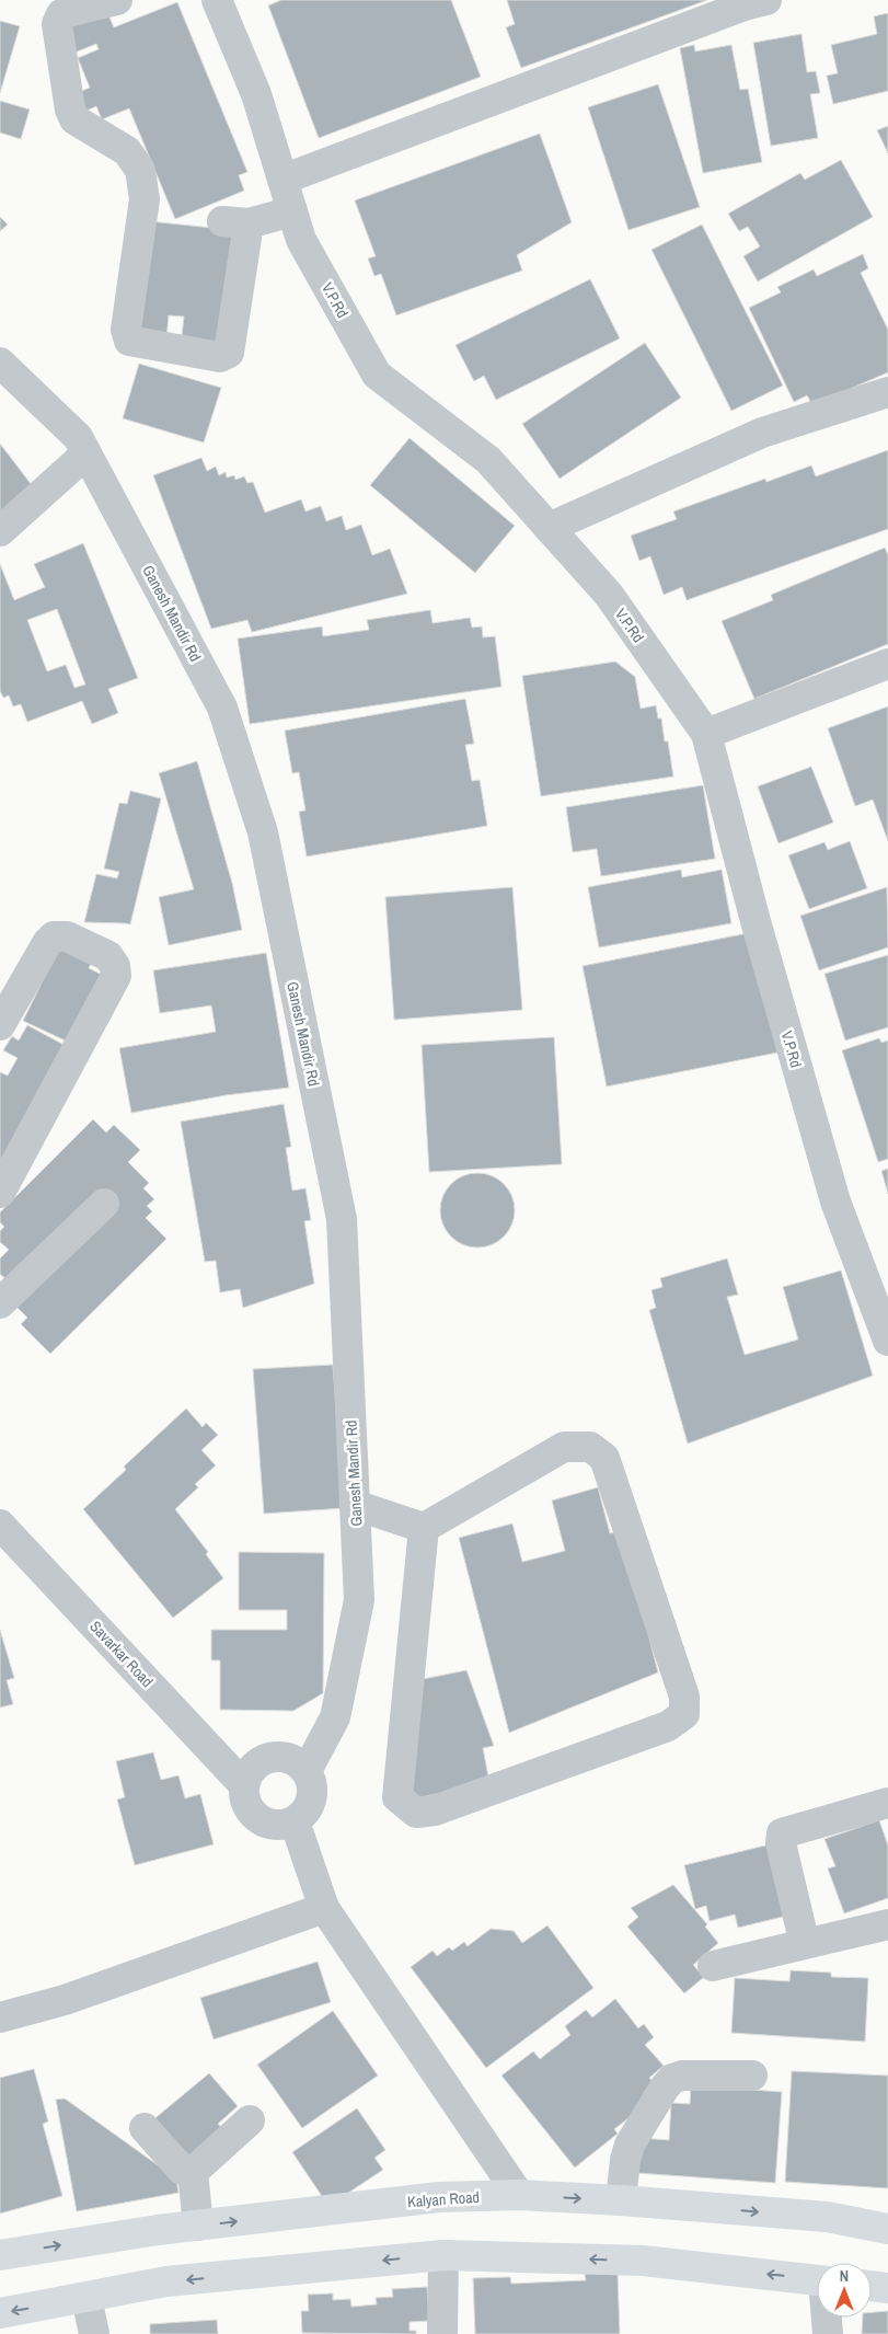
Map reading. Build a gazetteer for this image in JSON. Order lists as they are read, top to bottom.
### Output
{
  "streets": {
    "main road": ["Kalyan Road"],
    "street": ["V.P.Rd", "Ganesh Mandir Rd", "Savarkar Road"]
  },
  "crossings": [
    ["Ganesh Mandir Rd", "Savarkar Road"]
  ],
  "north": "top"
}
